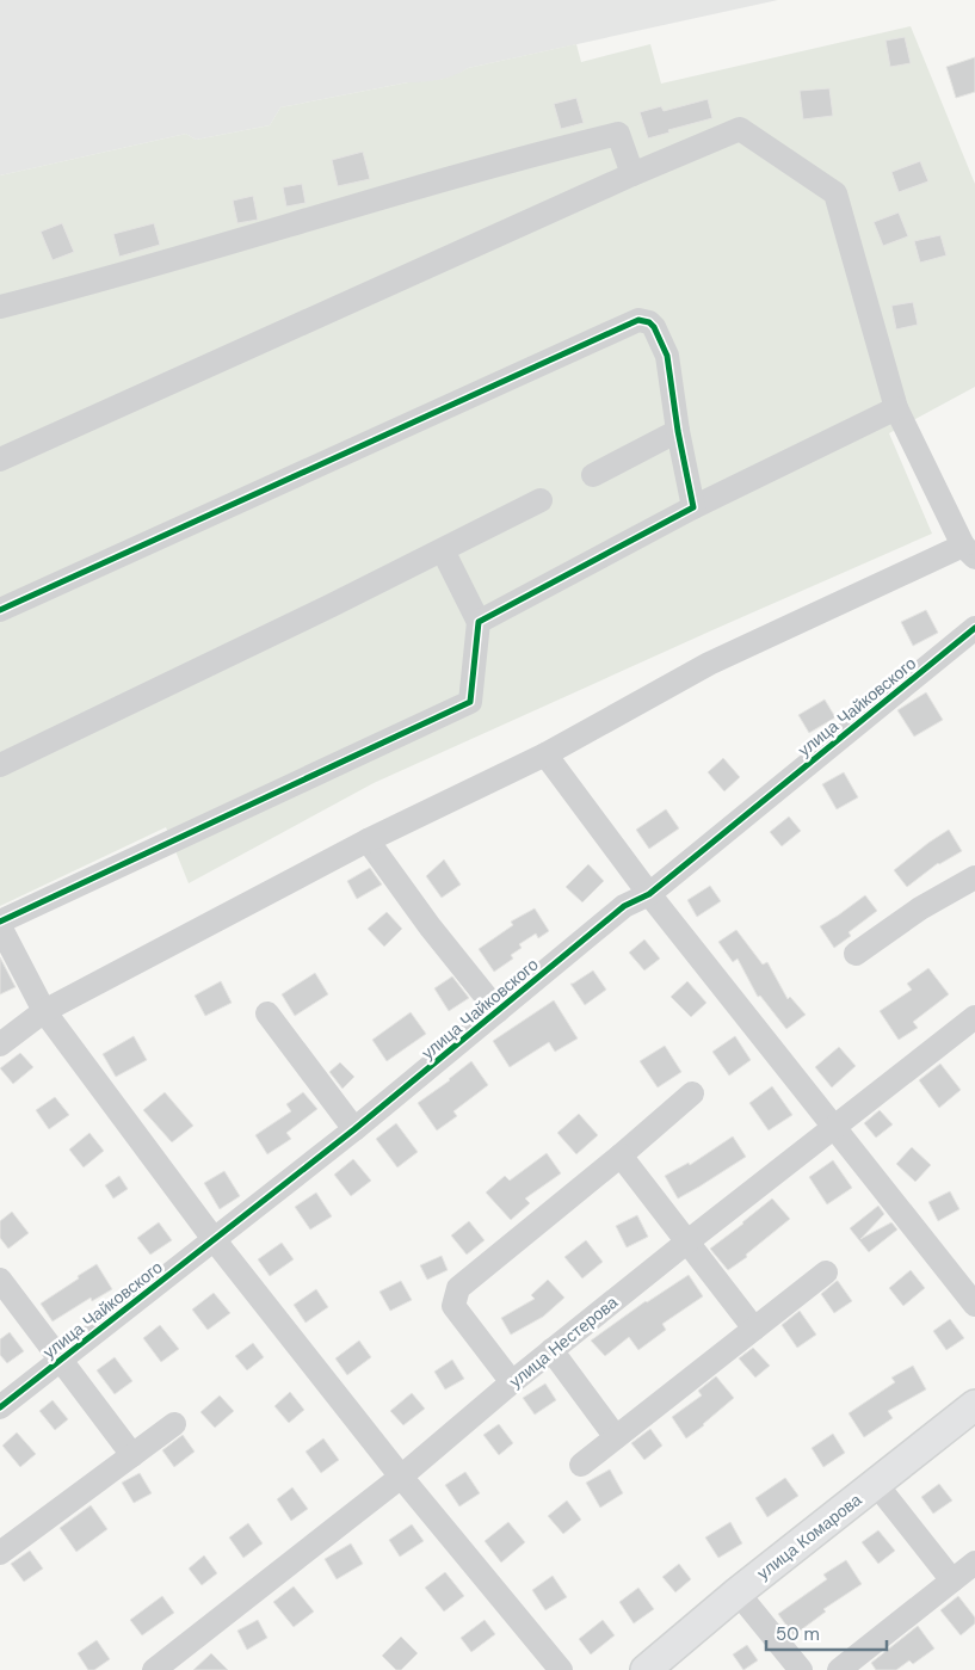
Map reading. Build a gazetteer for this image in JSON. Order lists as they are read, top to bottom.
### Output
{
  "streets": {
    "main road": ["улица Комарова"],
    "street": ["улица Чайковского", "улица Нестерова"]
  },
  "scale_bar": "50 m"
}
